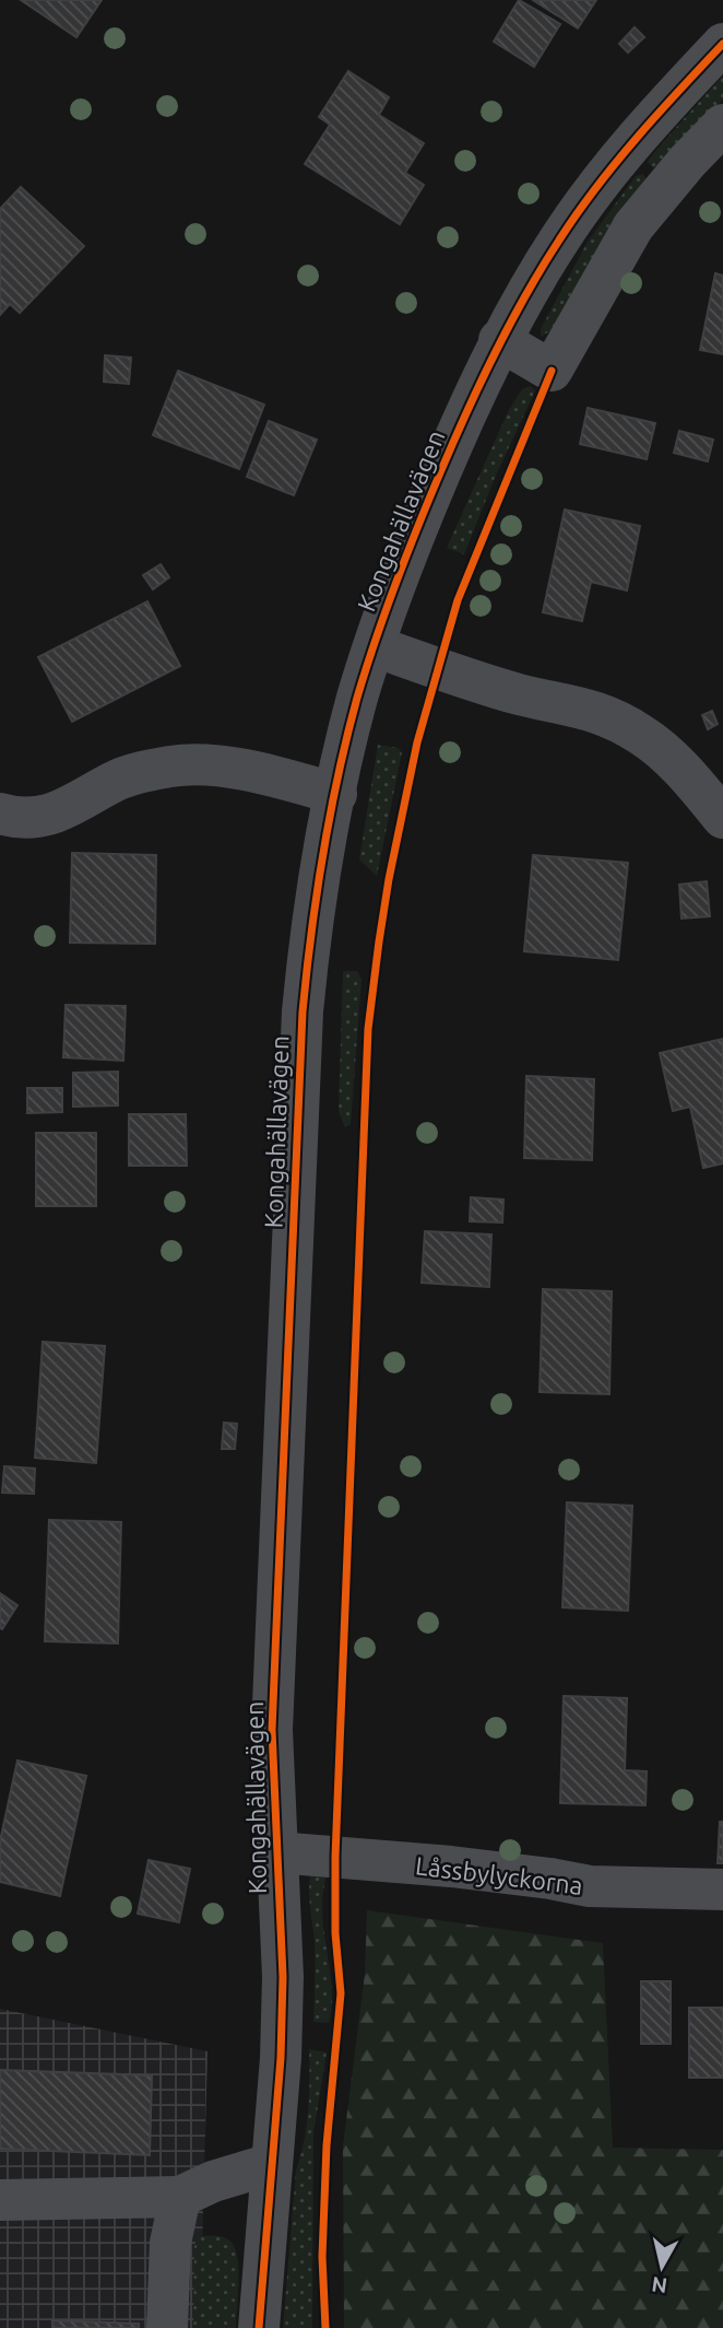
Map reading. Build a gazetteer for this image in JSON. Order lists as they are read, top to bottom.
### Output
{
  "streets": {
    "street": ["Kongahällavägen", "Låssbylyckorna"]
  },
  "crossings": [
    ["Kongahällavägen", "Låssbylyckorna"]
  ],
  "north": "bottom"
}
